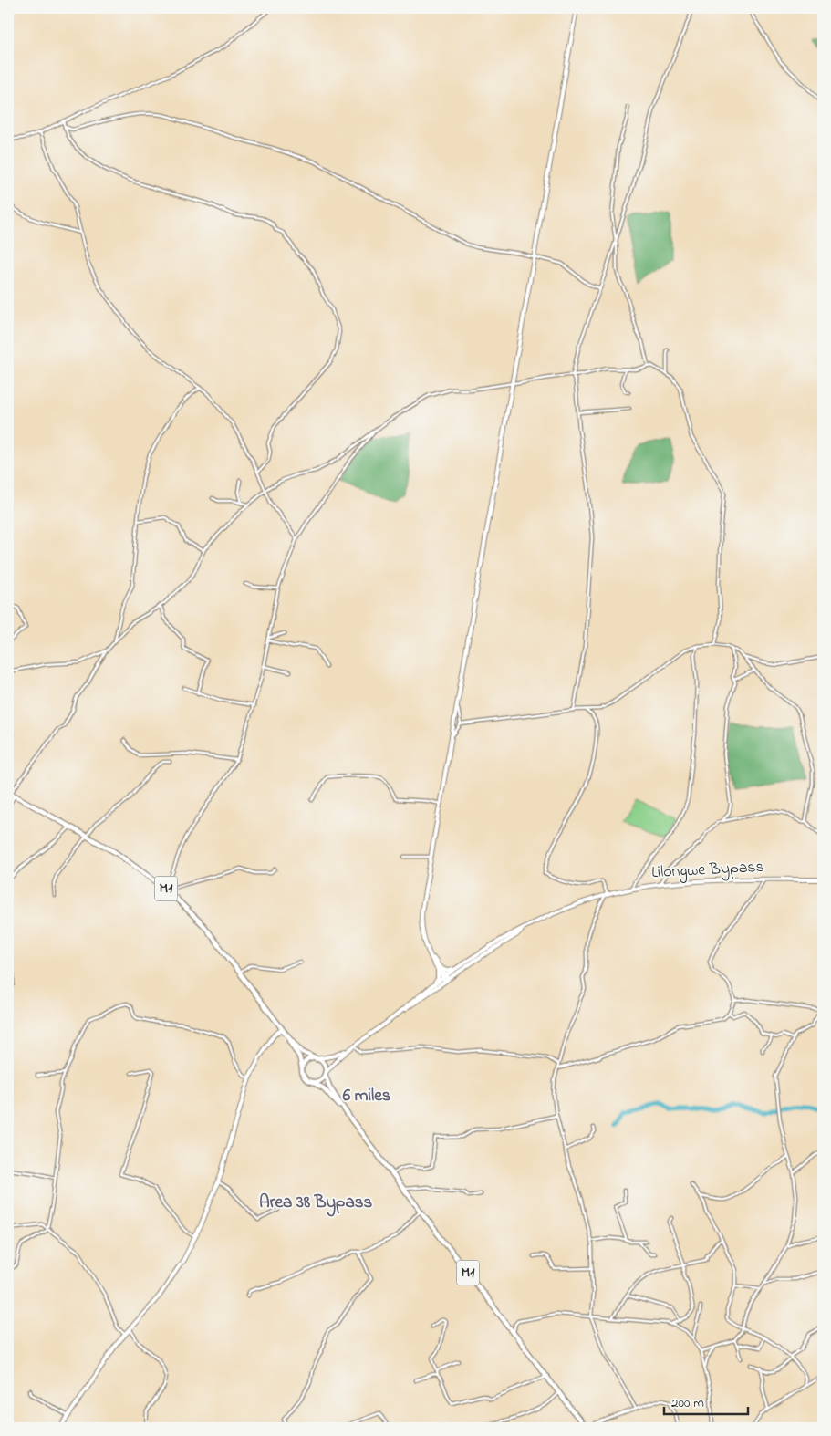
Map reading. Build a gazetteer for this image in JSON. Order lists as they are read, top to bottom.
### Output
{
  "streets": {
    "highway": ["M1"],
    "main road": ["Lilongwe Bypass"]
  },
  "crossings": [
    ["Lilongwe Bypass", "M1"]
  ],
  "districts": ["6 miles", "Area 38 Bypass"],
  "scale_bar": "200 m"
}
